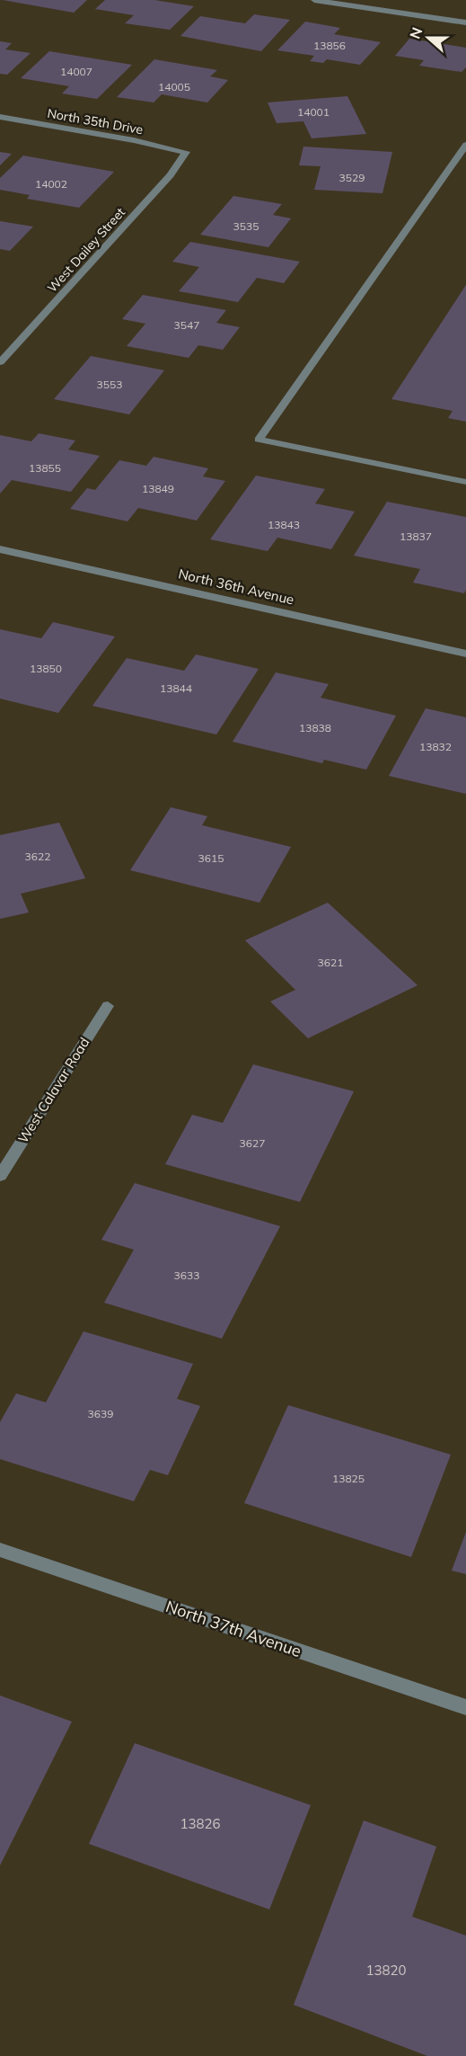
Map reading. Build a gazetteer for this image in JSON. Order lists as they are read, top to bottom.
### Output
{
  "streets": {
    "street": [
      "North 35th Drive",
      "West Dailey Street",
      "North 36th Avenue",
      "West Calavar Road",
      "North 37th Avenue"
    ]
  },
  "crossings": [
    ["North 35th Drive", "West Dailey Street"]
  ],
  "house_numbers": [
    "13856",
    "14007",
    "14005",
    "14001",
    "3529",
    "14002",
    "3535",
    "3547",
    "3553",
    "13855",
    "13849",
    "13843",
    "13837",
    "13850",
    "13844",
    "13838",
    "13832",
    "3622",
    "3615",
    "3621",
    "3627",
    "3633",
    "3639",
    "13825",
    "13826",
    "13820"
  ],
  "north": "left"
}
